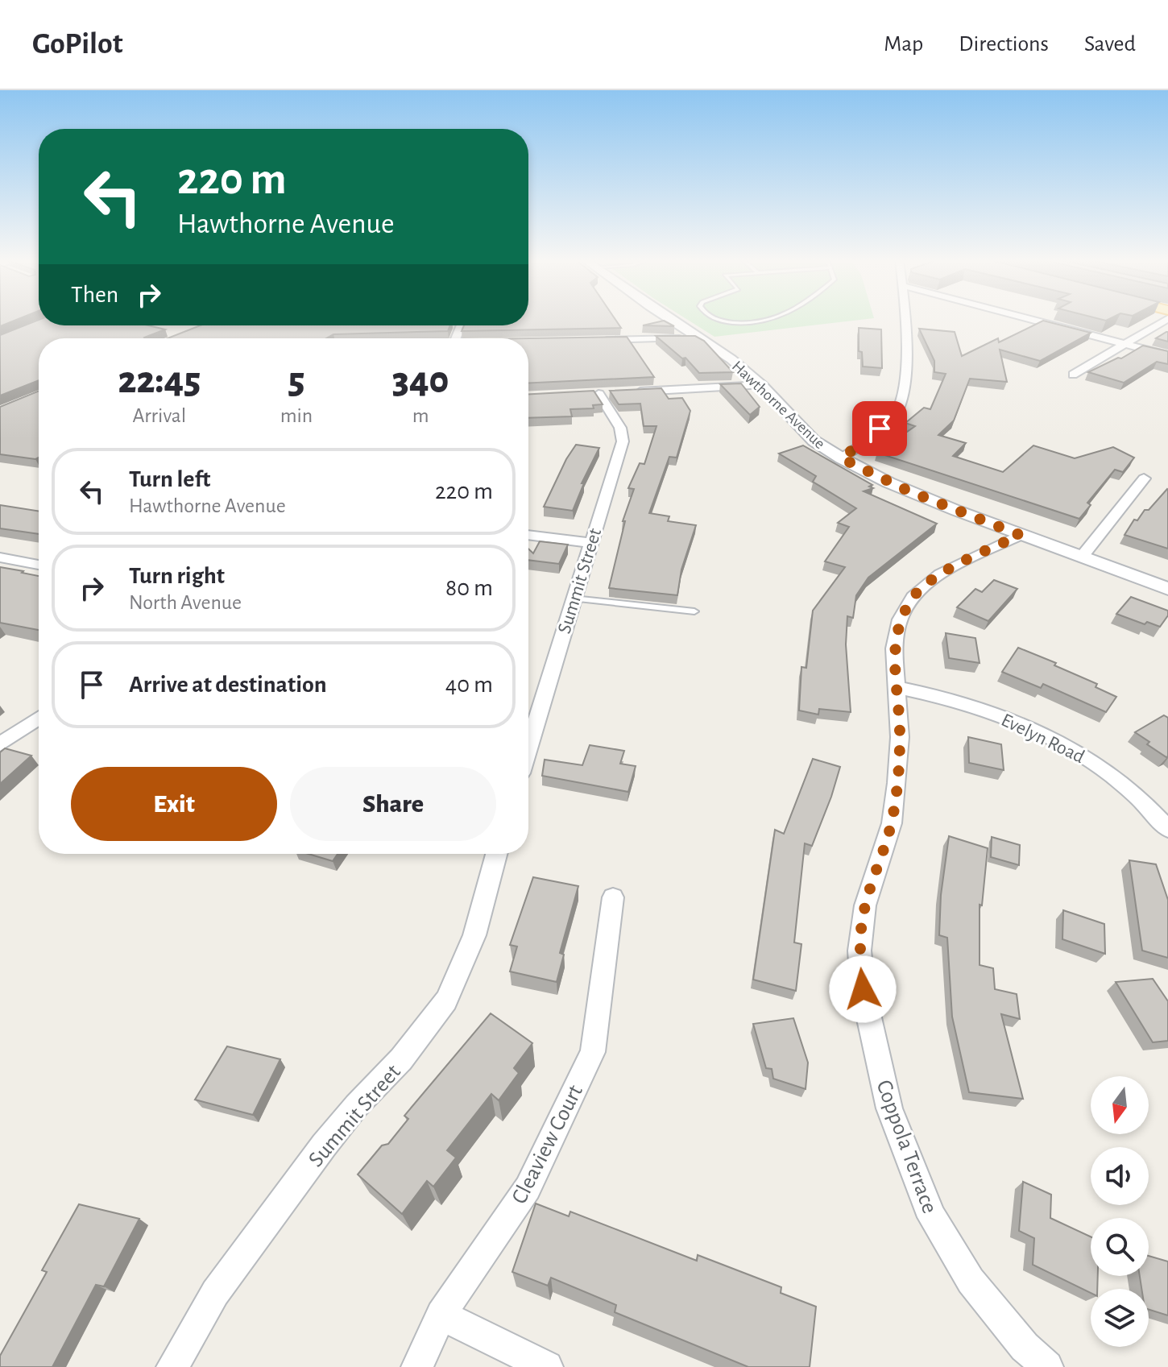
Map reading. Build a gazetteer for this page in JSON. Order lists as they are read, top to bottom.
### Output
{
  "streets": {
    "street": [
      "Hawthorne Avenue",
      "Summit Street",
      "Evelyn Road",
      "Cleaview Court",
      "Coppola Terrace"
    ]
  },
  "crossings": [
    ["Hawthorne Avenue", "Coppola Terrace"],
    ["Evelyn Road", "Coppola Terrace"]
  ],
  "north": "bottom",
  "page": {
    "header": "GoPilot",
    "nav": ["Map", "Directions", "Saved"],
    "turn": ["220 m", "Hawthorne Avenue"],
    "then": "Then",
    "eta": [
      "22:45",
      "Arrival",
      "5",
      "min",
      "340",
      "m"
    ],
    "list": [
      {
        "name": "Turn left",
        "note": "Hawthorne Avenue",
        "value": "220 m"
      },
      {
        "name": "Turn right",
        "note": "North Avenue",
        "value": "80 m"
      },
      {
        "name": "Arrive at destination",
        "value": "40 m"
      }
    ],
    "buttons": ["Exit", "Share"]
  }
}
